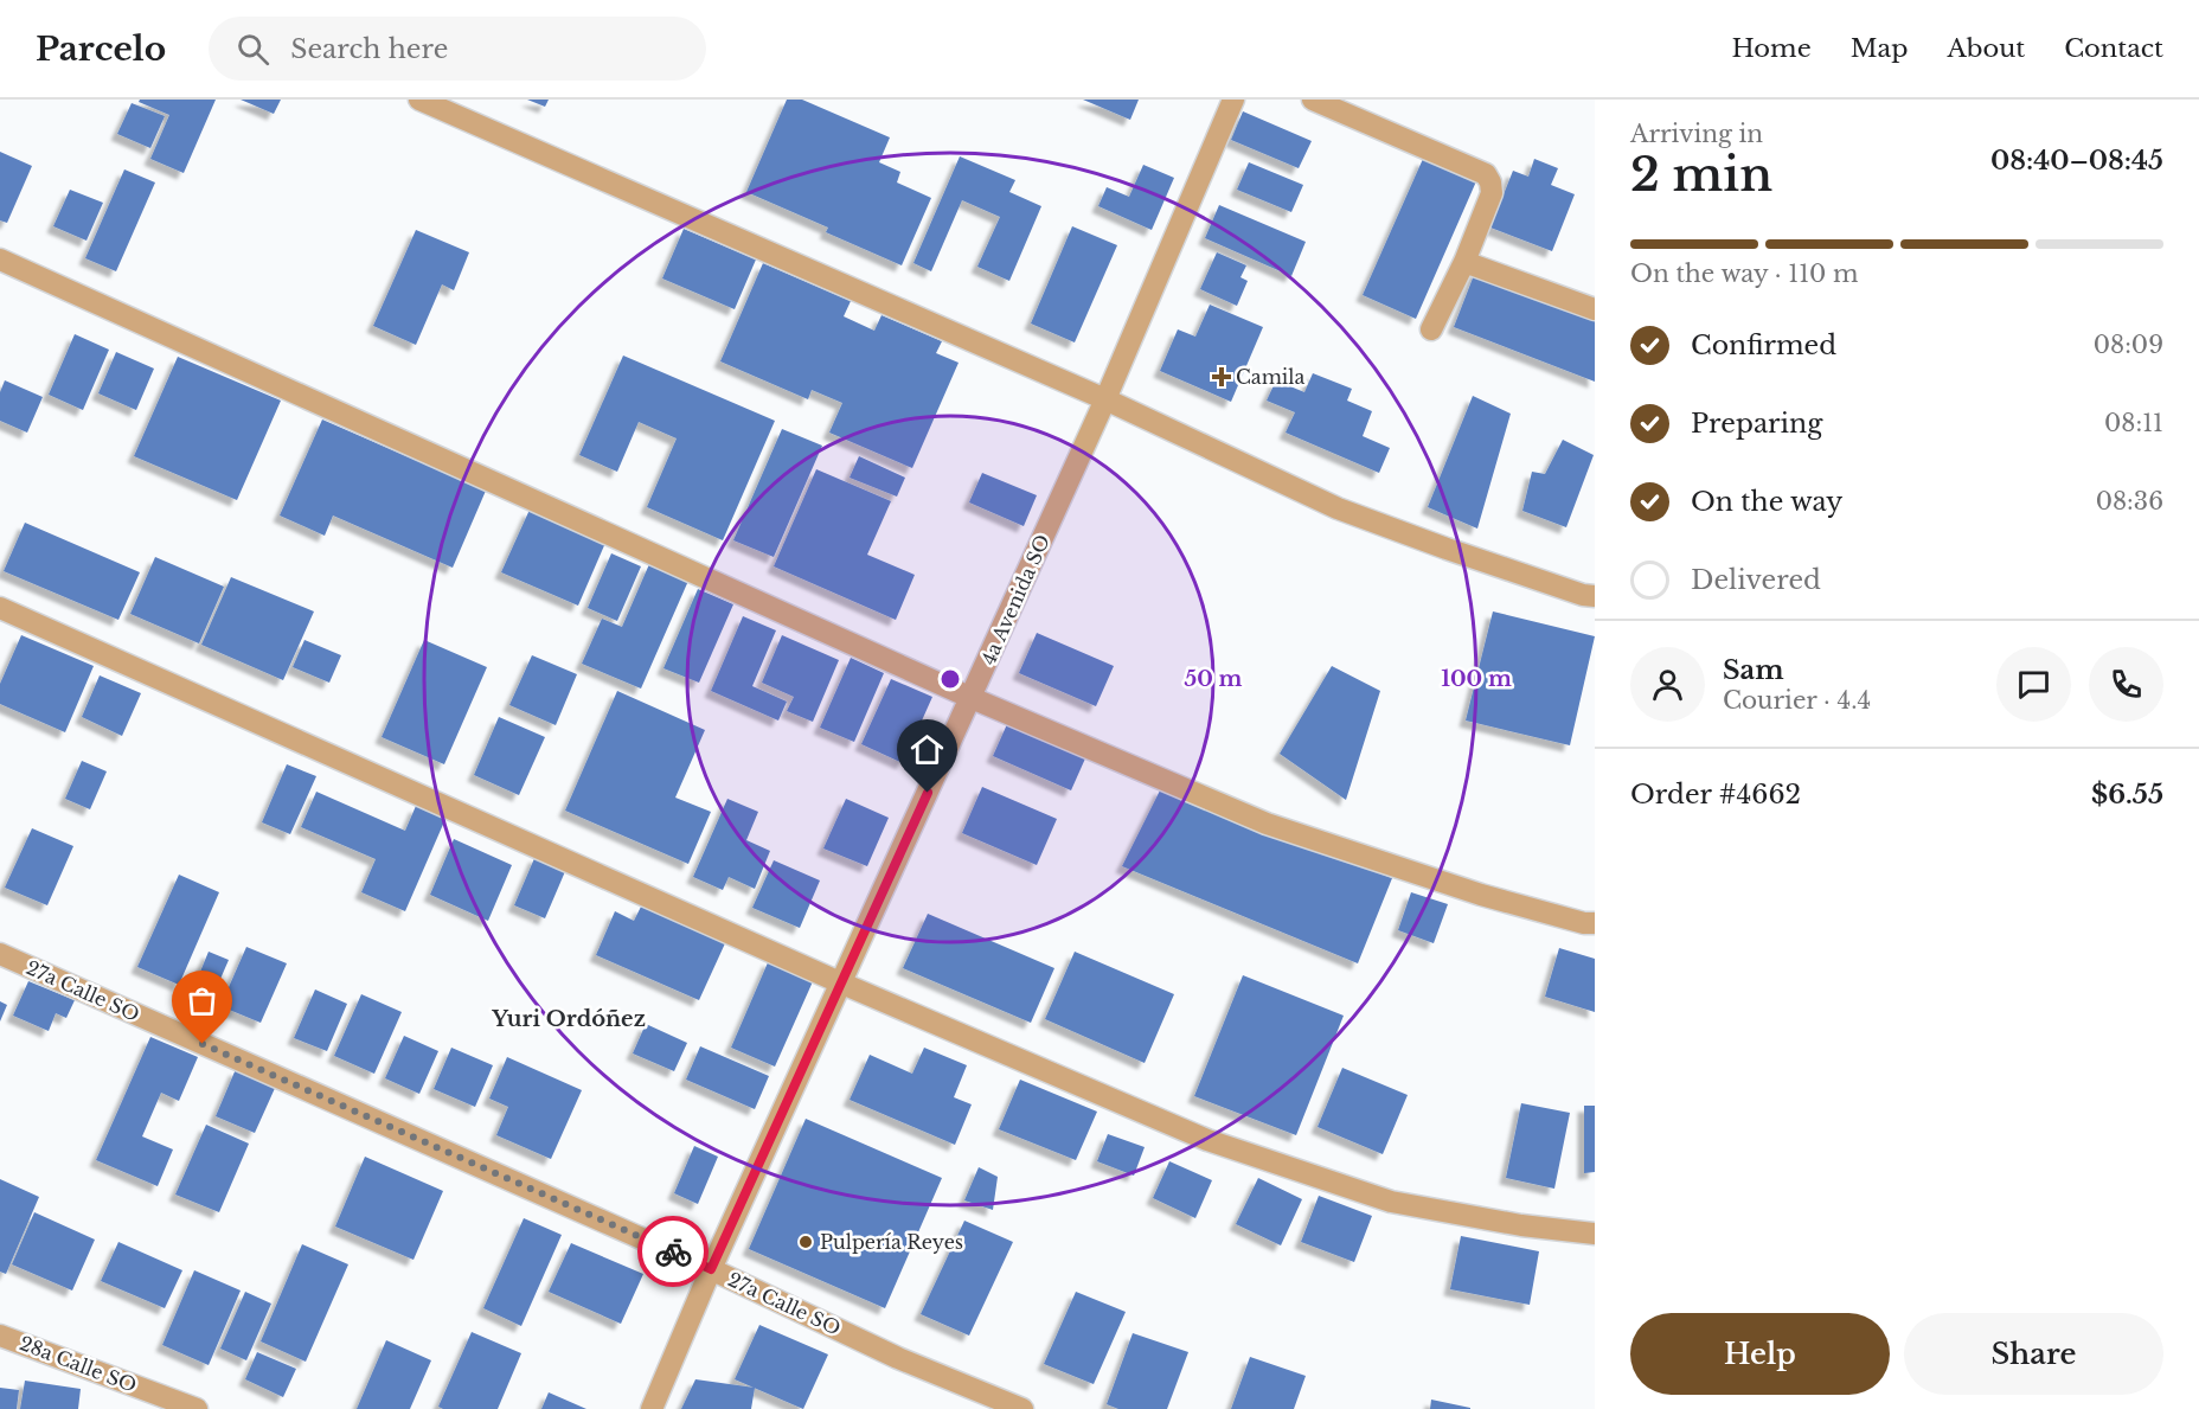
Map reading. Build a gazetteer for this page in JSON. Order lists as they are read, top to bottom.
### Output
{
  "streets": {
    "street": ["4a Avenida SO", "27a Calle SO", "28a Calle SO"]
  },
  "crossings": [
    ["4a Avenida SO", "27a Calle SO"]
  ],
  "districts": ["Yuri Ordóñez"],
  "places": {
    "health": ["Camila"],
    "other": ["Pulpería Reyes"]
  },
  "page": {
    "header": "Parcelo",
    "search": "Search here",
    "nav": [
      "Home",
      "Map",
      "About",
      "Contact"
    ],
    "heading": ["2 min", "Arriving in", "08:40–08:45"],
    "panel": [
      "Sam",
      "Courier · 4.4",
      "Order #4662",
      "$6.55"
    ],
    "bar": "On the way · 110 m",
    "list": [
      ["Confirmed", "08:09"],
      ["Preparing", "08:11"],
      ["On the way", "08:36"],
      "Delivered"
    ],
    "buttons": ["Help", "Share"]
  },
  "rings": ["50 m", "100 m"]
}
